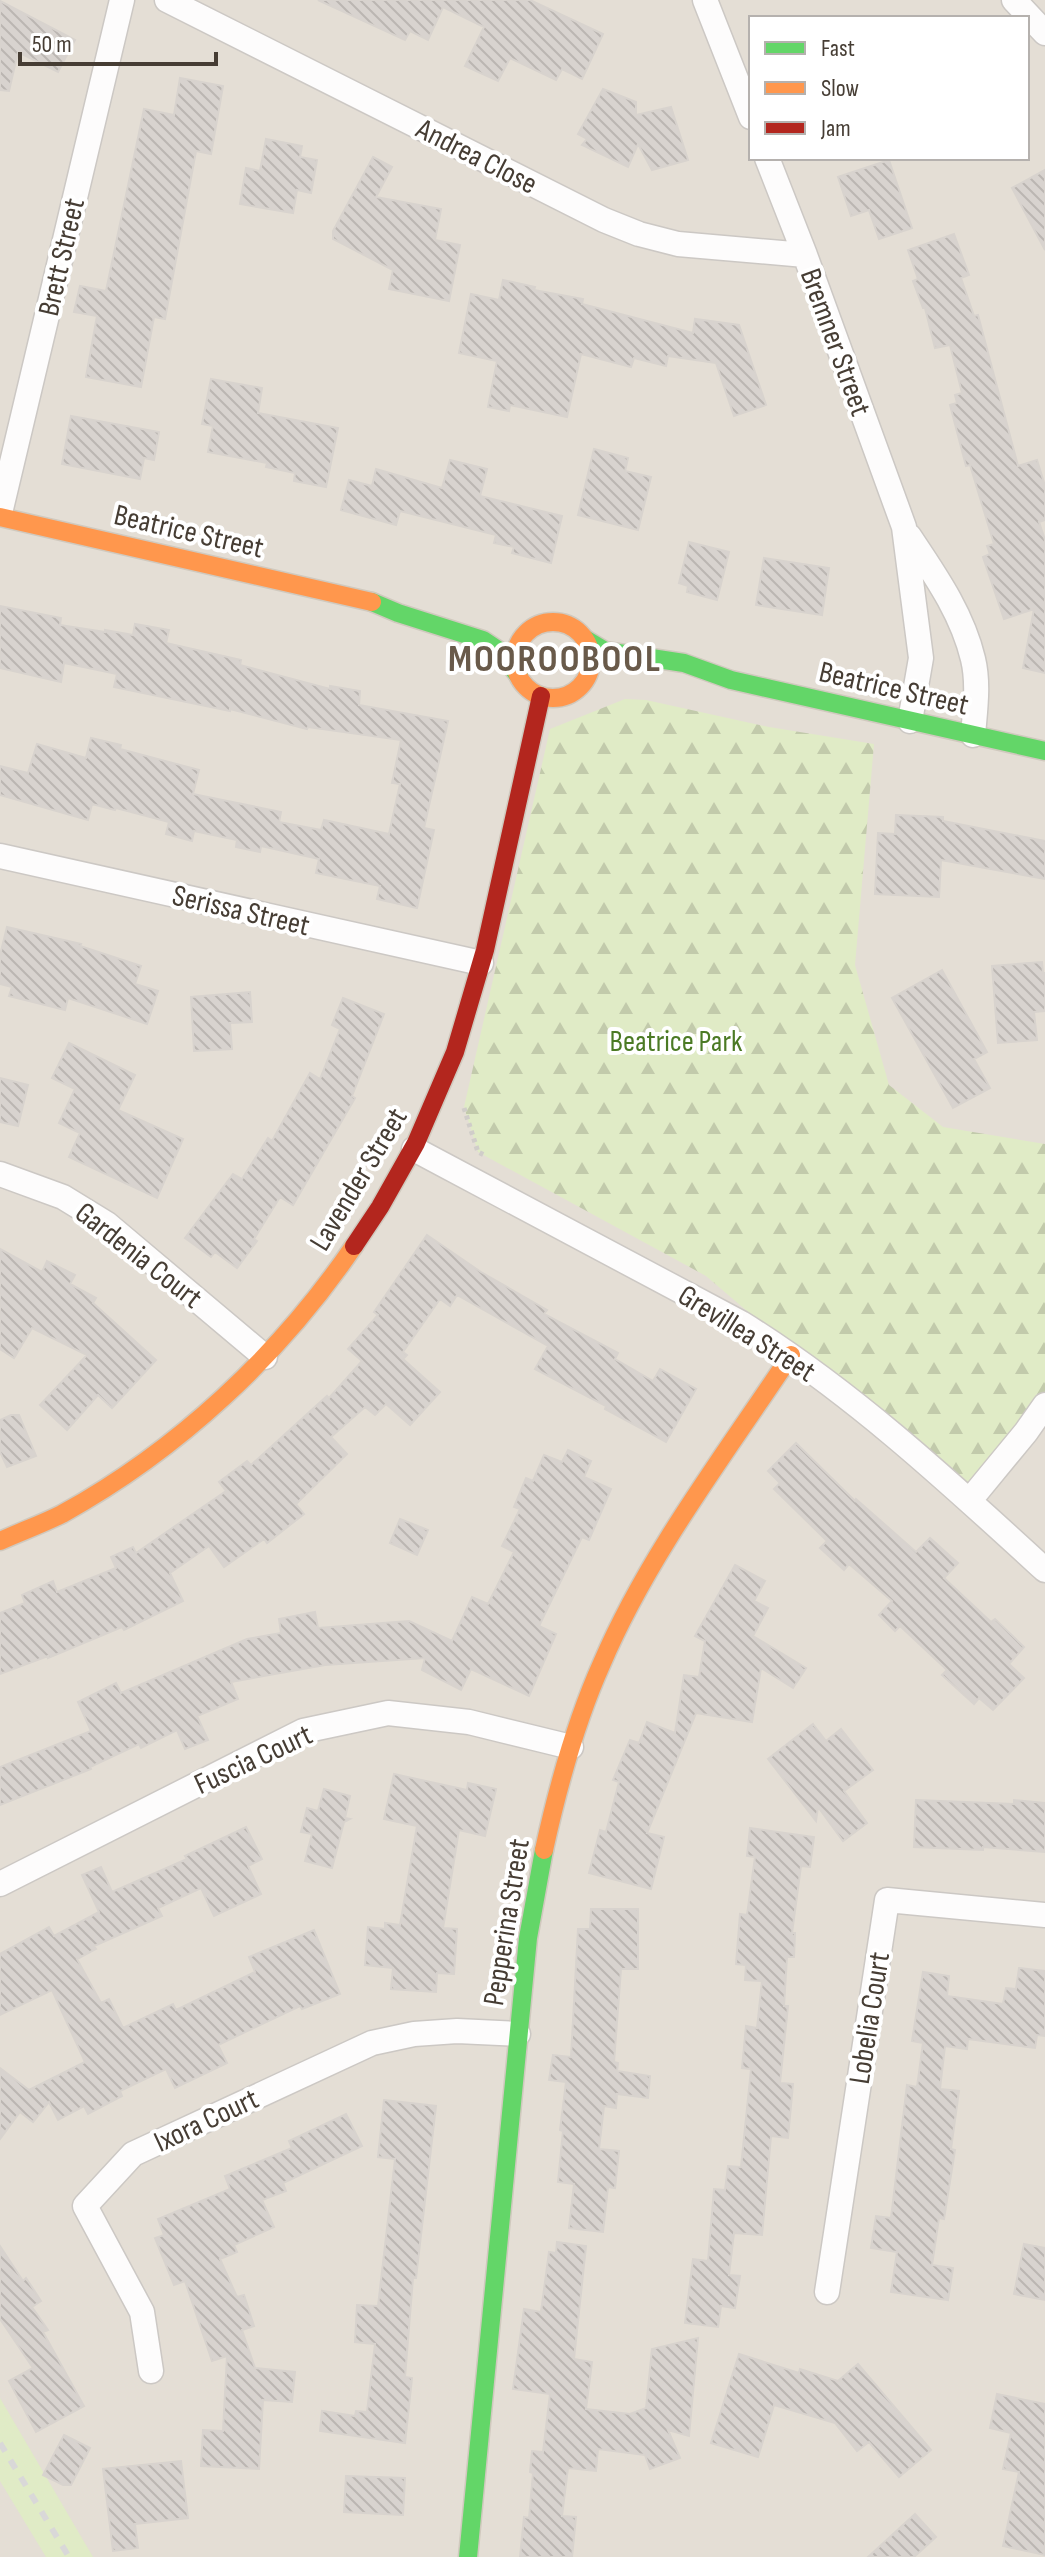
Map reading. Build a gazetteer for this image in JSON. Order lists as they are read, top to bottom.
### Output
{
  "streets": {
    "street": [
      "Andrea Close",
      "Brett Street",
      "Bremner Street",
      "Beatrice Street",
      "Serissa Street",
      "Lavender Street",
      "Gardenia Court",
      "Grevillea Street",
      "Fuscia Court",
      "Pepperina Street",
      "Lobelia Court",
      "Ixora Court"
    ]
  },
  "crossings": [
    ["Andrea Close", "Bremner Street"],
    ["Brett Street", "Beatrice Street"],
    ["Bremner Street", "Beatrice Street"],
    ["Beatrice Street", "Lavender Street"],
    ["Serissa Street", "Lavender Street"],
    ["Lavender Street", "Gardenia Court"],
    ["Lavender Street", "Grevillea Street"],
    ["Grevillea Street", "Pepperina Street"],
    ["Fuscia Court", "Pepperina Street"],
    ["Pepperina Street", "Ixora Court"]
  ],
  "districts": ["MOOROOBOOL"],
  "parks": ["Beatrice Park"],
  "legend": ["Fast", "Slow", "Jam"],
  "scale_bar": "50 m"
}
